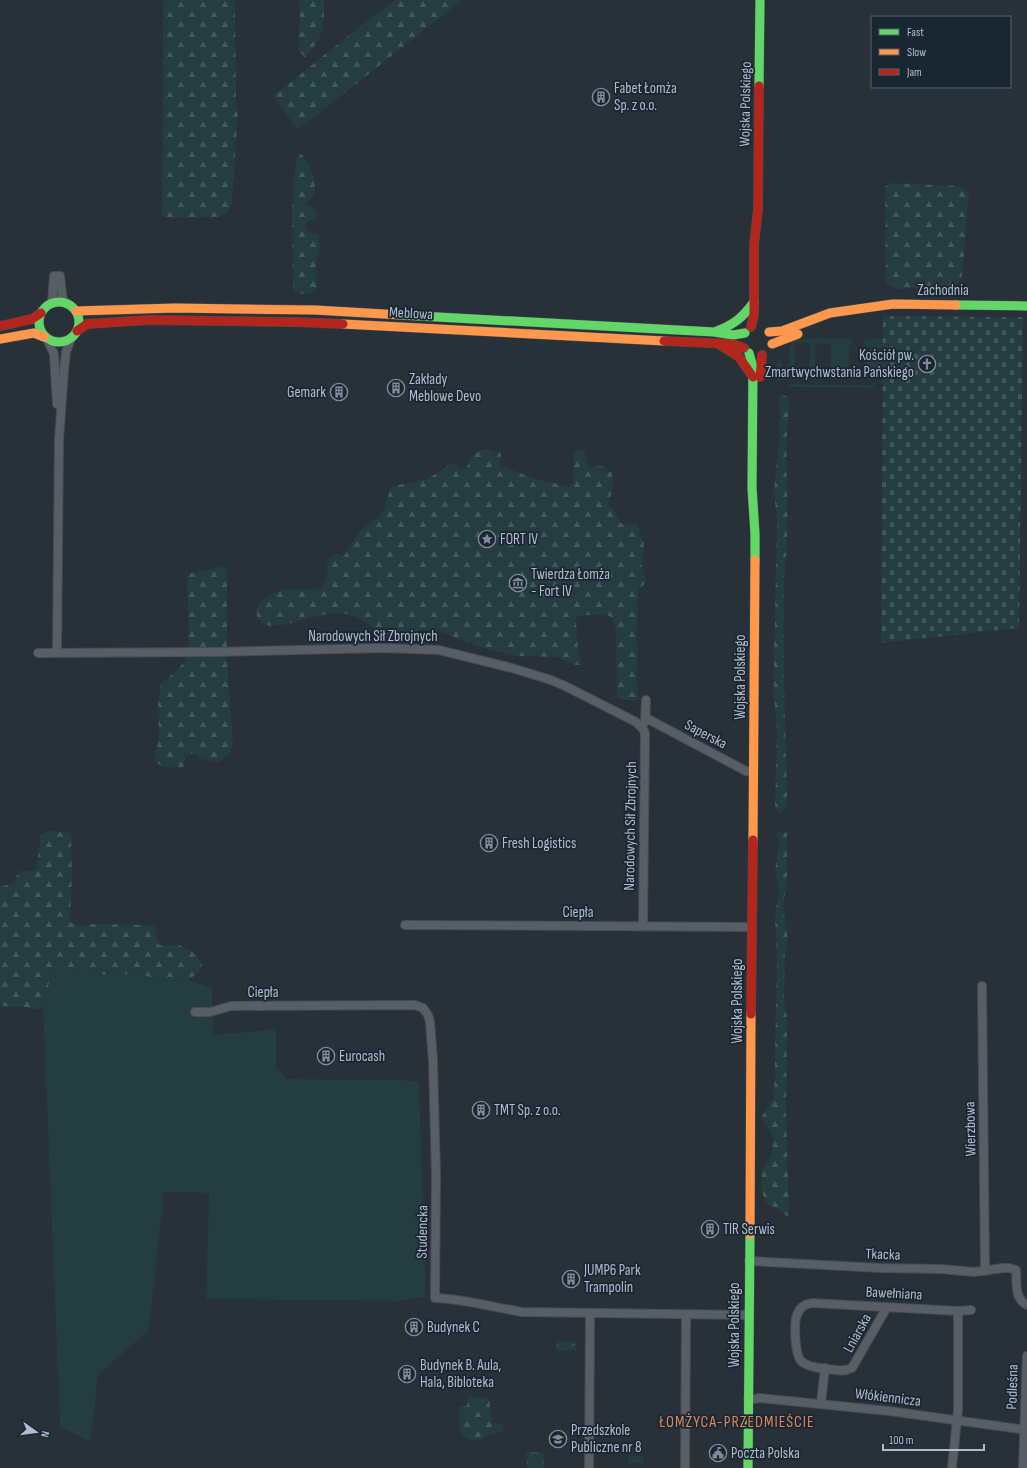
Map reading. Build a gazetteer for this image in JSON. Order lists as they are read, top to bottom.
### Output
{
  "streets": {
    "main road": ["Wojska Polskiego", "Zachodnia", "Meblowa"],
    "street": [
      "Narodowych Sił Zbrojnych",
      "Saperska",
      "Ciepła",
      "Wierzbowa",
      "Studencka",
      "Tkacka",
      "Bawełniana",
      "Lniarska",
      "Podleśna",
      "Włókiennicza"
    ]
  },
  "crossings": [
    ["Wojska Polskiego", "Zachodnia"],
    ["Wojska Polskiego", "Meblowa"],
    ["Wojska Polskiego", "Saperska"],
    ["Wojska Polskiego", "Ciepła"],
    ["Wojska Polskiego", "Studencka"],
    ["Wojska Polskiego", "Tkacka"],
    ["Wojska Polskiego", "Włókiennicza"],
    ["Zachodnia", "Meblowa"],
    ["Narodowych Sił Zbrojnych", "Ciepła"],
    ["Ciepła", "Studencka"],
    ["Wierzbowa", "Tkacka"],
    ["Bawełniana", "Lniarska"],
    ["Podleśna", "Włókiennicza"]
  ],
  "districts": ["ŁOMŻYCA-PRZEDMIEŚCIE"],
  "places": {
    "building": [
      "Fabet Łomża Sp. z o.o.",
      "Zakłady Meblowe Devo",
      "Gemark",
      "Fresh Logistics",
      "Eurocash",
      "TMT Sp. z o.o.",
      "TIR Serwis",
      "JUMP6 Park Trampolin",
      "Budynek C",
      "Budynek B. Aula, Hala, Bibloteka"
    ],
    "church": ["Kościół pw. Zmartwychwstania Pańskiego"],
    "place": ["FORT IV"],
    "museum": ["Twierdza Łomża - Fort IV"],
    "school or university": ["Przedszkole Publiczne nr 8"],
    "public building": ["Poczta Polska"]
  },
  "legend": ["Fast", "Slow", "Jam"],
  "scale_bar": "100 m",
  "north": "right"
}
